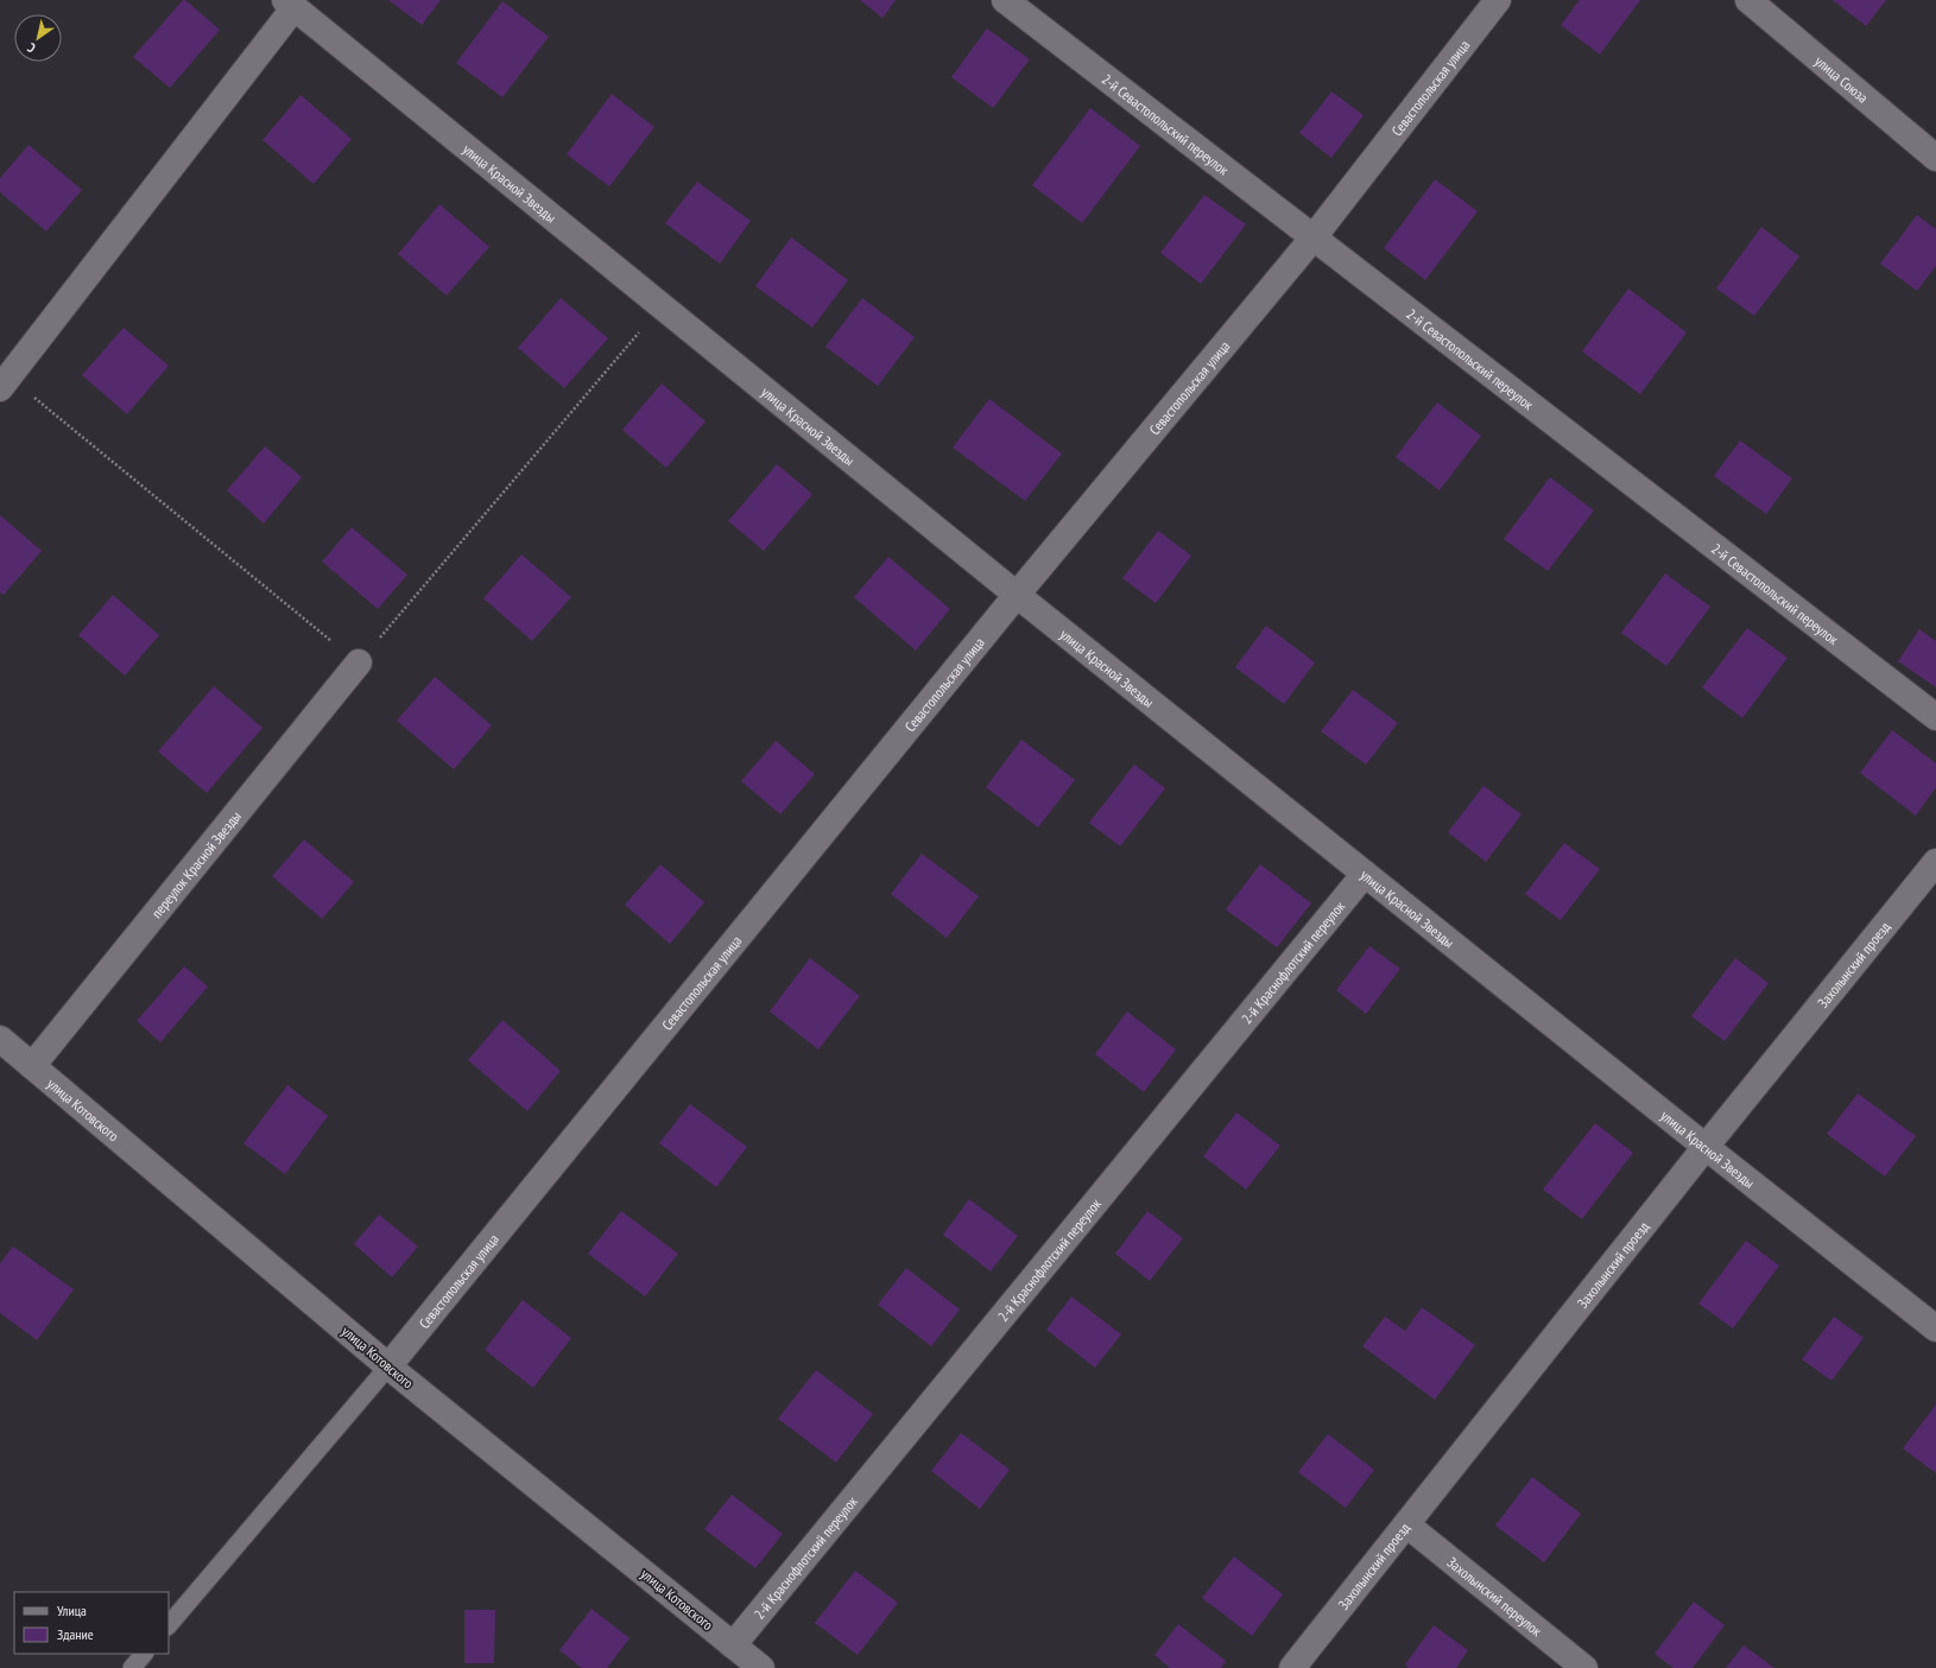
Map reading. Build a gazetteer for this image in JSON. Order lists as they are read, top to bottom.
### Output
{
  "streets": {
    "street": [
      "улица Союза",
      "Севастопольская улица",
      "2-й Севастопольский переулок",
      "улица Красной Звезды",
      "переулок Красной Звезды",
      "2-й Краснофлотский переулок",
      "Захолынский проезд",
      "улица Котовского",
      "Захолынский переулок"
    ]
  },
  "crossings": [
    ["Севастопольская улица", "2-й Севастопольский переулок"],
    ["Севастопольская улица", "улица Красной Звезды"],
    ["Севастопольская улица", "улица Котовского"],
    ["улица Красной Звезды", "2-й Краснофлотский переулок"],
    ["улица Красной Звезды", "Захолынский проезд"],
    ["переулок Красной Звезды", "улица Котовского"],
    ["2-й Краснофлотский переулок", "улица Котовского"],
    ["Захолынский проезд", "Захолынский переулок"]
  ],
  "legend": ["Улица", "Здание"],
  "north": "bottom left"
}
